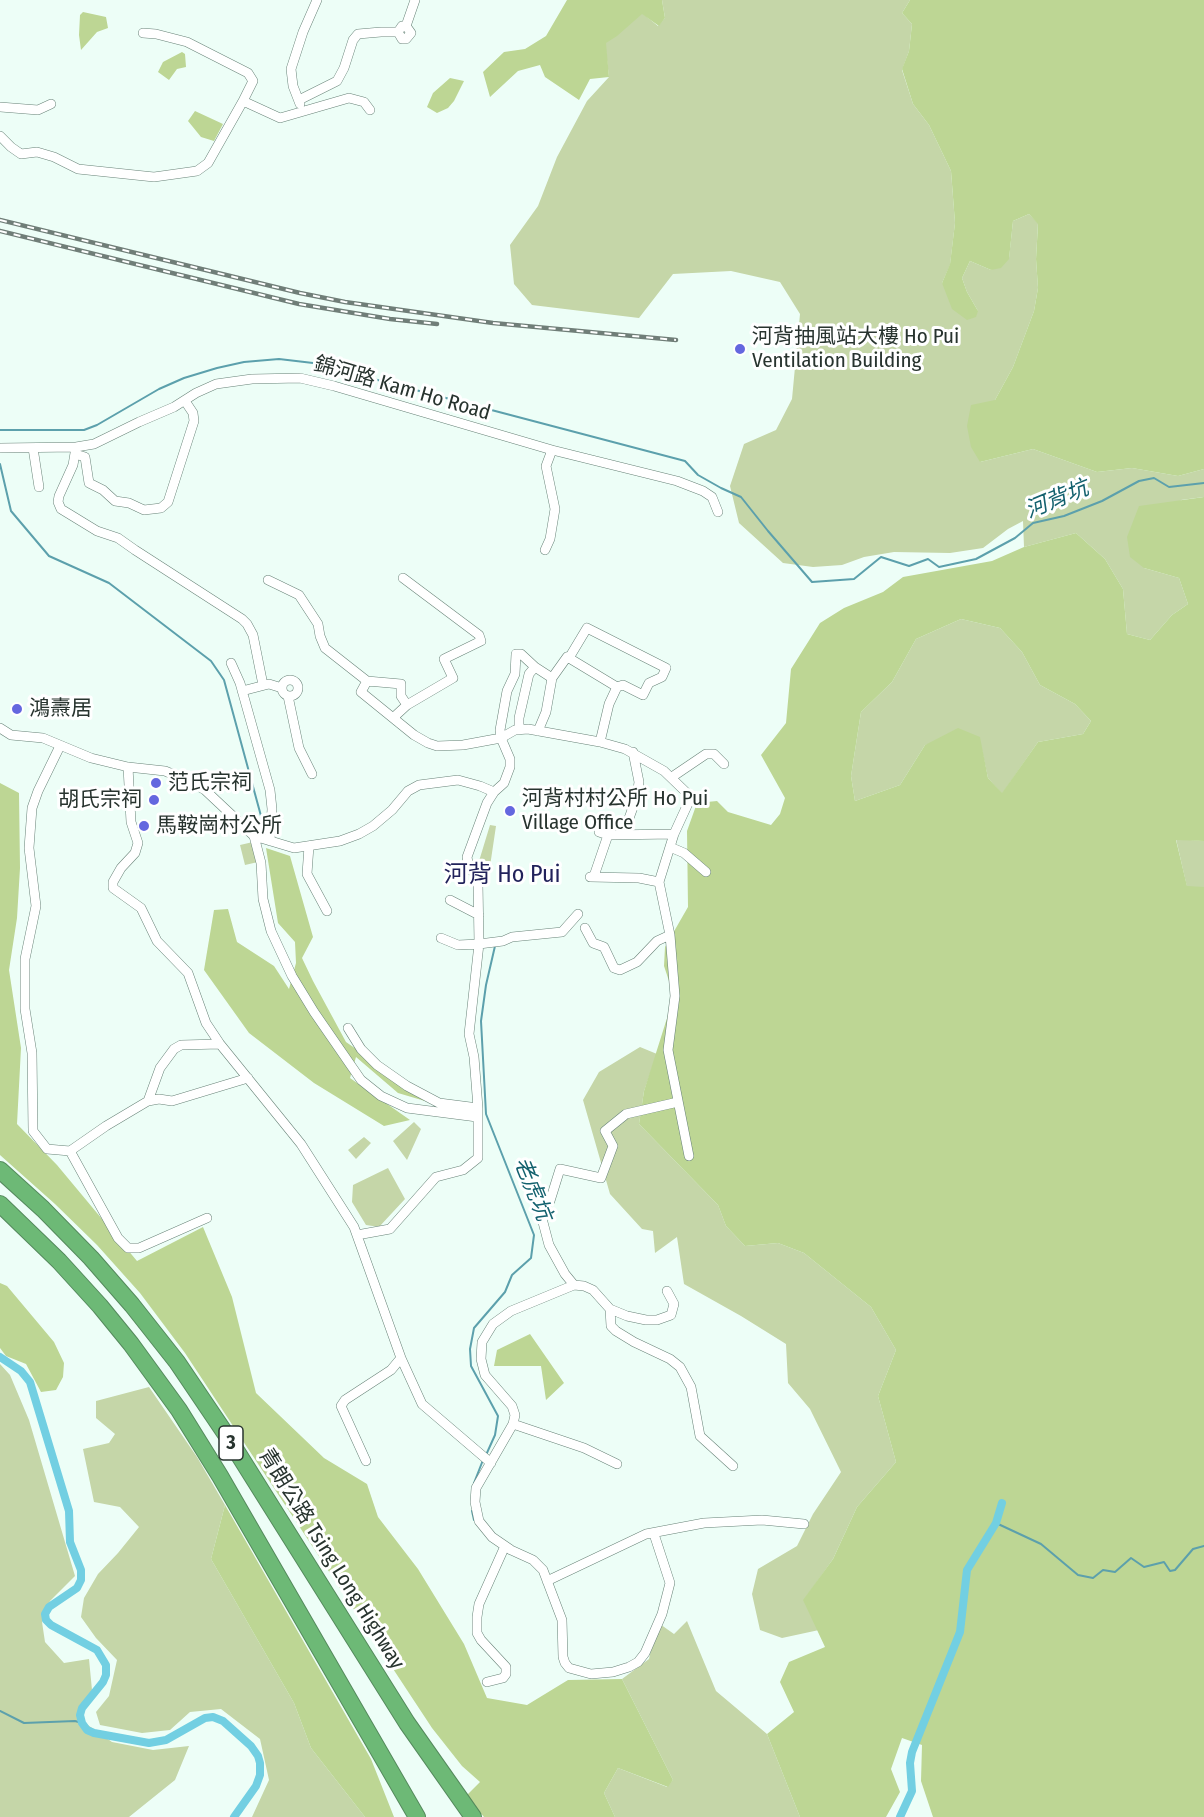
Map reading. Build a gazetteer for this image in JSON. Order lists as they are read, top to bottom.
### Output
{
  "streets": {
    "highway": ["3", "青朗公路 Tsing Long Highway"],
    "street": ["錦河路 Kam Ho Road"]
  },
  "districts": ["河背 Ho Pui"],
  "water": ["河背坑", "老虎坑"],
  "places": [
    "河背抽風站大樓 Ho Pui Ventilation Building",
    "鴻燾居",
    "范氏宗祠",
    "胡氏宗祠",
    "河背村村公所 Ho Pui Village Office",
    "馬鞍崗村公所"
  ]
}
